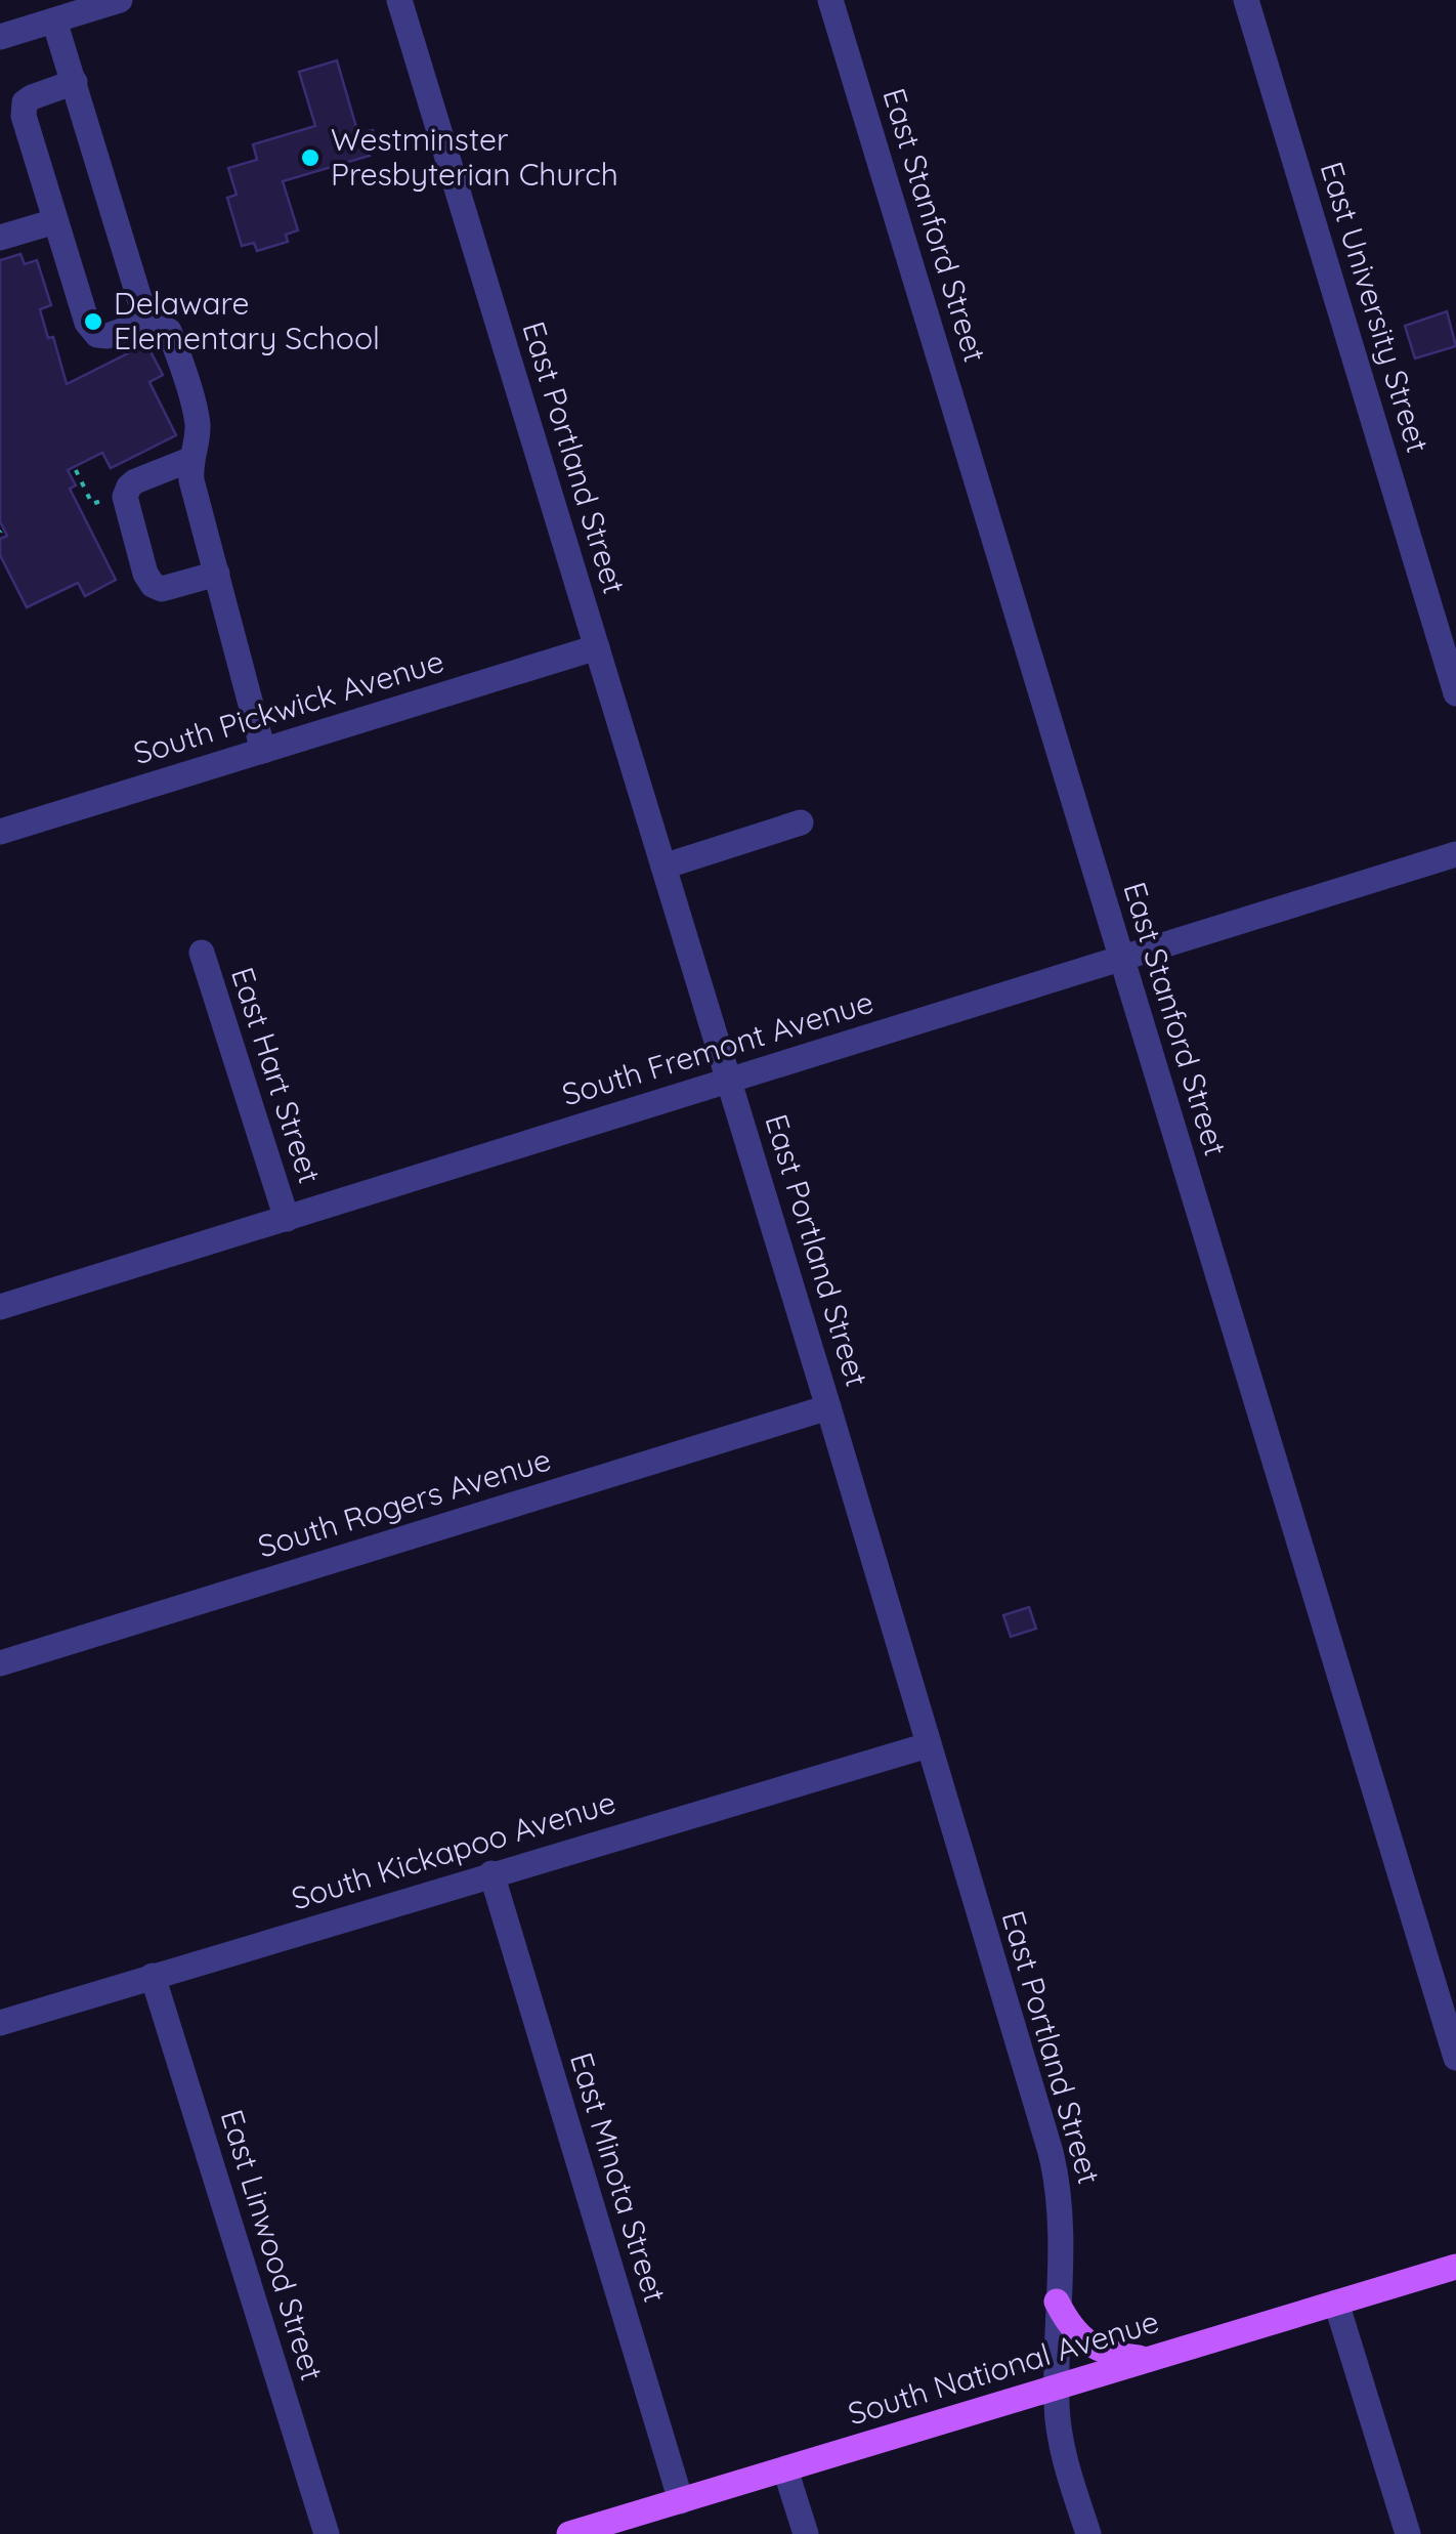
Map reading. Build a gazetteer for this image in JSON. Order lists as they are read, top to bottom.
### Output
{
  "streets": {
    "main road": ["South National Avenue"],
    "street": [
      "East Stanford Street",
      "East University Street",
      "East Portland Street",
      "South Pickwick Avenue",
      "South Fremont Avenue",
      "East Hart Street",
      "South Rogers Avenue",
      "South Kickapoo Avenue",
      "East Minota Street",
      "East Linwood Street"
    ]
  },
  "crossings": [
    ["East Stanford Street", "South Fremont Avenue"],
    ["East Portland Street", "South Pickwick Avenue"],
    ["East Portland Street", "South Fremont Avenue"],
    ["East Portland Street", "South Rogers Avenue"],
    ["East Portland Street", "South Kickapoo Avenue"],
    ["East Portland Street", "South National Avenue"],
    ["South Fremont Avenue", "East Hart Street"],
    ["South Kickapoo Avenue", "East Minota Street"],
    ["South Kickapoo Avenue", "East Linwood Street"],
    ["East Minota Street", "South National Avenue"]
  ],
  "places": ["Westminster Presbyterian Church", "Delaware Elementary School"]
}
